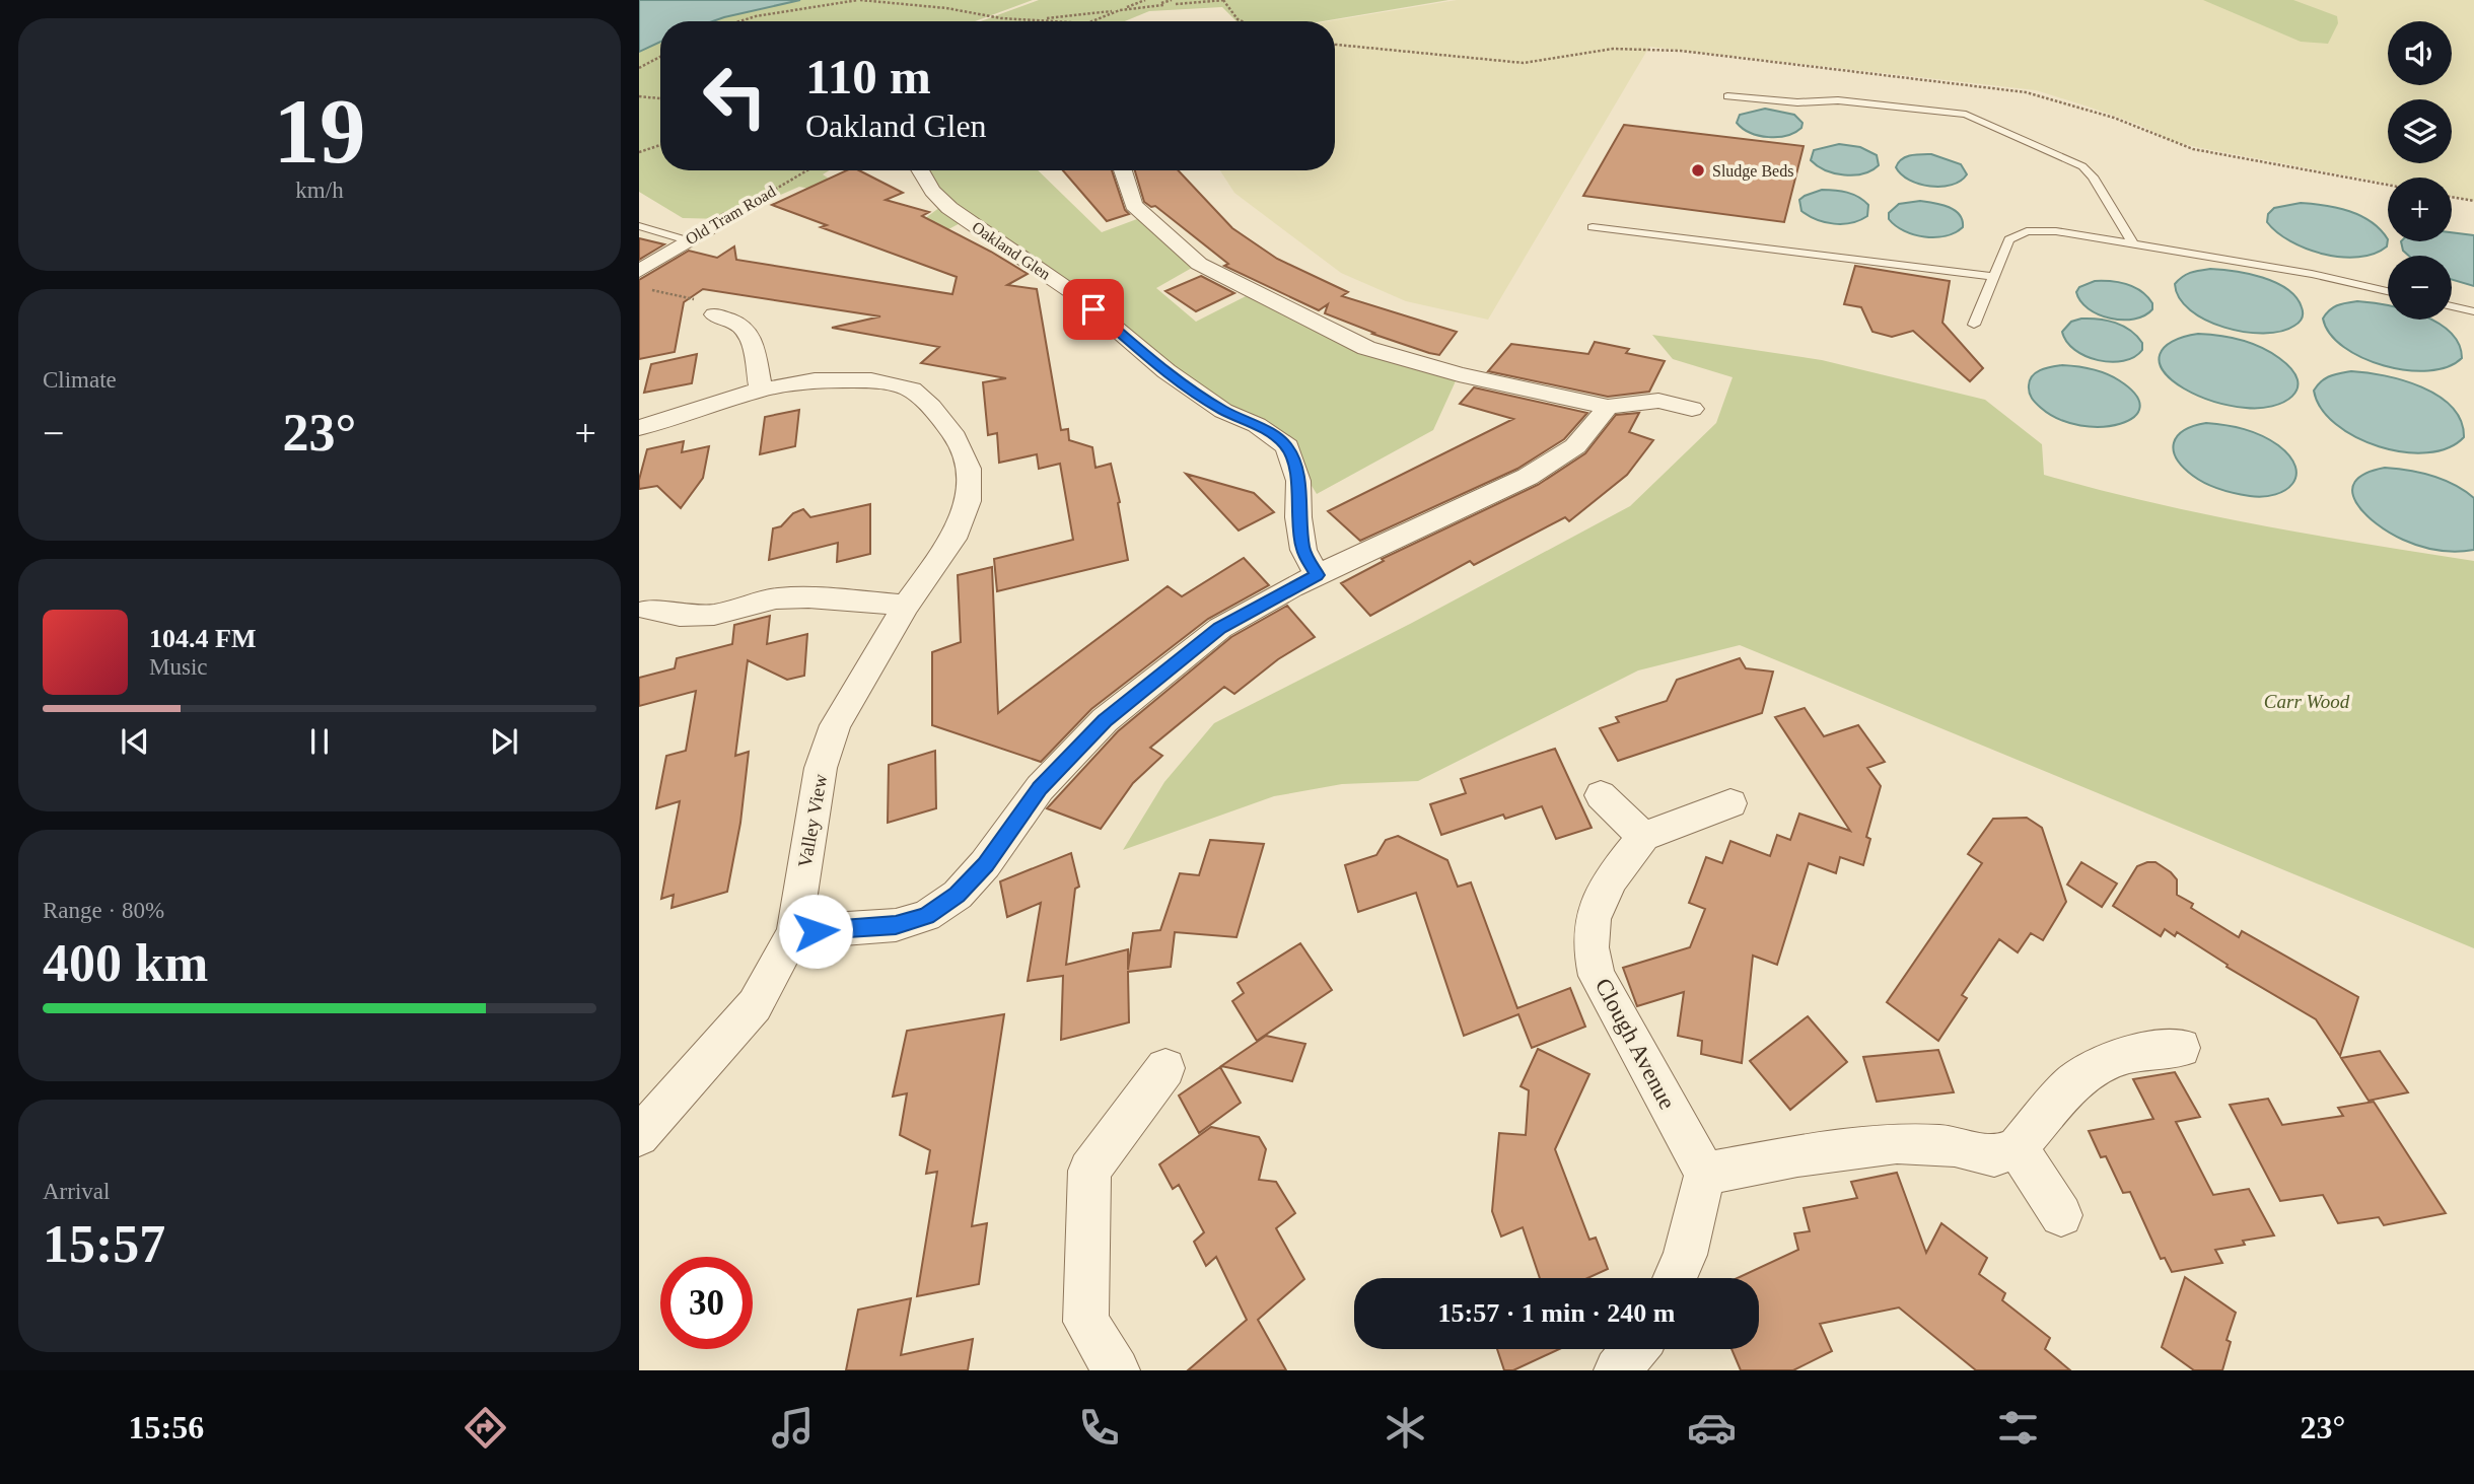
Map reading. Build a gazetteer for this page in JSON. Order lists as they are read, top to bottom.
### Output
{
  "streets": {
    "street": [
      "Old Tram Road",
      "Oakland Glen",
      "Valley View",
      "Clough Avenue"
    ]
  },
  "parks": ["Carr Wood"],
  "places": ["Sludge Beds"],
  "page": {
    "tile": [
      ["19", "km/h"],
      "Climate",
      ["Range · 80%", "400 km"],
      ["Arrival", "15:57"]
    ],
    "map_buttons": ["+", "−"],
    "turn": ["110 m", "Oakland Glen"],
    "heat": ["−", "23°", "+"],
    "song": ["104.4 FM", "Music"],
    "limit": "30",
    "trip": "15:57 · 1 min · 240 m",
    "tabs": ["15:56", "23°"]
  }
}
